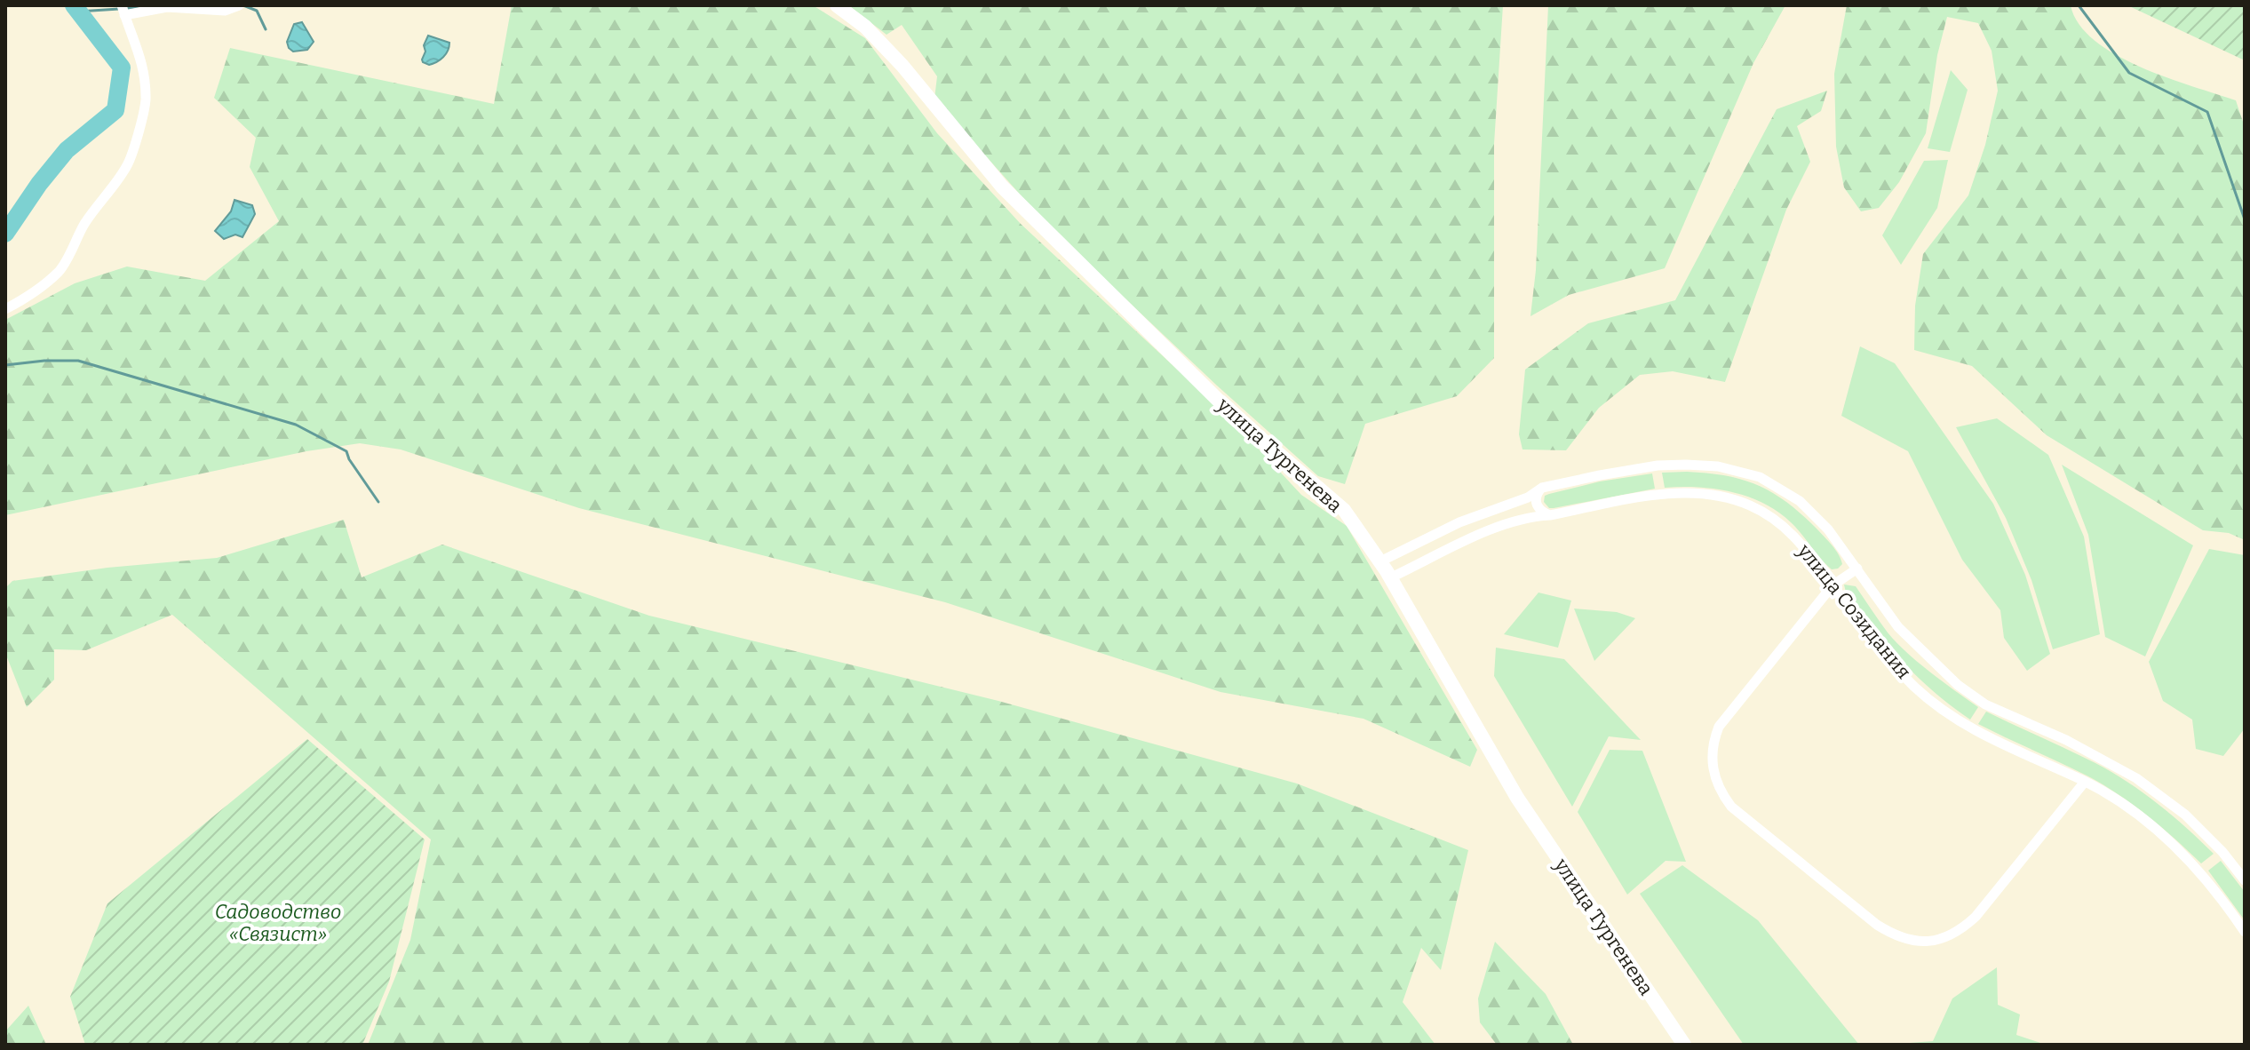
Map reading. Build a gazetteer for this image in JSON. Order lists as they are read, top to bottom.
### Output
{
  "streets": {
    "street": ["улица Тургенева", "улица Созидания"]
  },
  "crossings": [
    ["улица Тургенева", "улица Созидания"]
  ],
  "parks": ["Садоводство «Связист»"]
}
